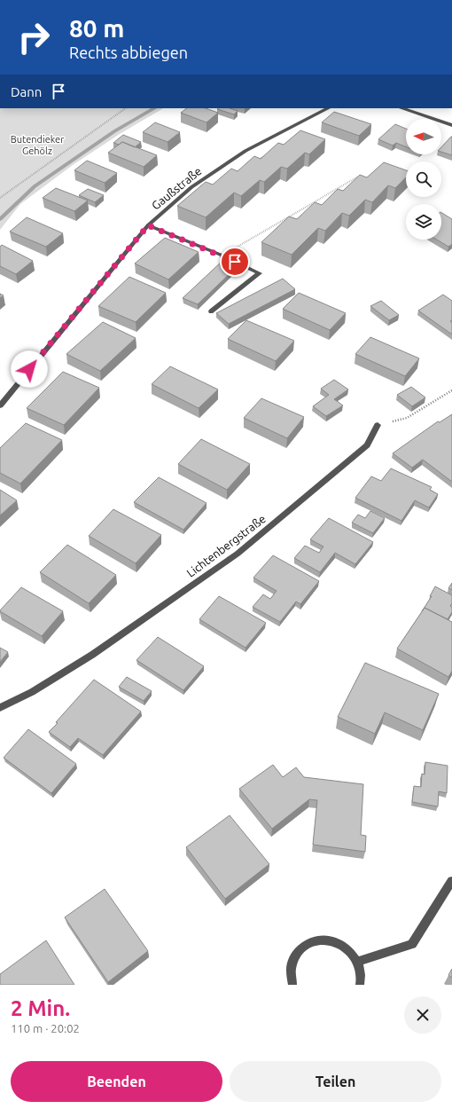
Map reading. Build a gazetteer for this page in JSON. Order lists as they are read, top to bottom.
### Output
{
  "streets": {
    "street": ["Gaußstraße", "Lichtenbergstraße"]
  },
  "parks": ["Butendieker Gehölz"],
  "north": "left",
  "page": {
    "turn": ["80 m", "Rechts abbiegen"],
    "then": "Dann",
    "heading": ["2 Min.", "110 m · 20:02"],
    "buttons": ["Beenden", "Teilen"]
  }
}
